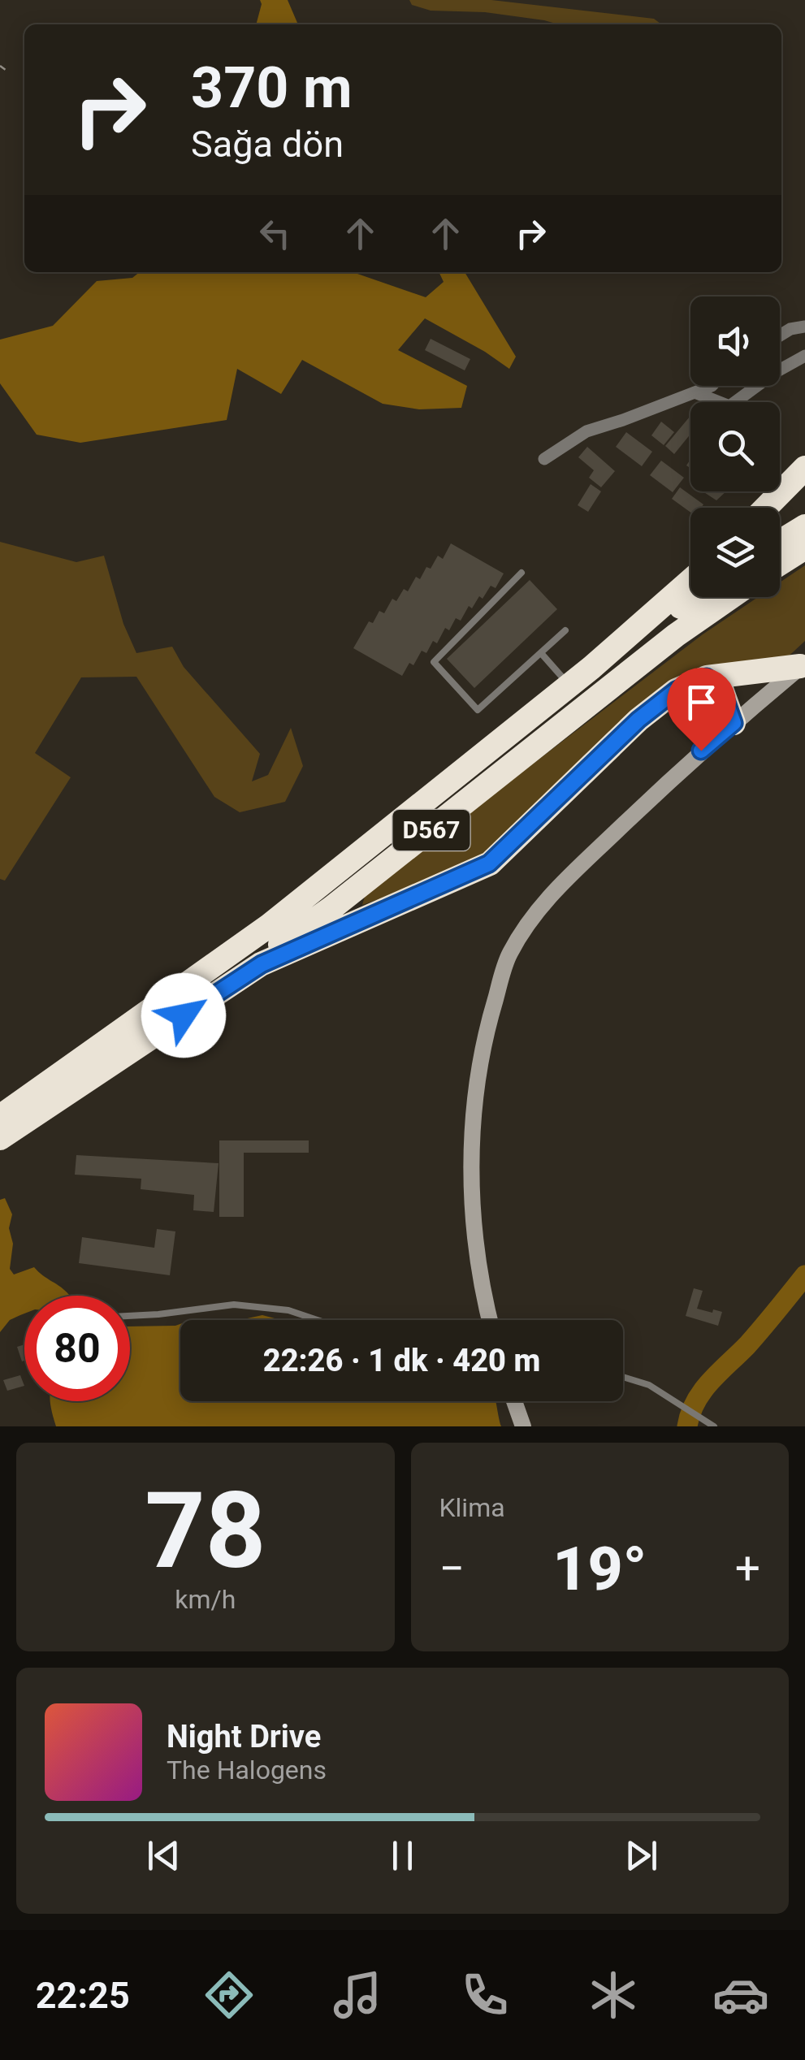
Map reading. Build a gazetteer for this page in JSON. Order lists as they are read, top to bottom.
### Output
{
  "streets": {
    "highway": ["D567"]
  },
  "page": {
    "turn": ["370 m", "Sağa dön"],
    "limit": "80",
    "trip": "22:26 · 1 dk · 420 m",
    "tile": [
      ["78", "km/h"],
      "Klima"
    ],
    "heat": ["−", "19°", "+"],
    "song": ["Night Drive", "The Halogens"],
    "tabs": "22:25"
  }
}
